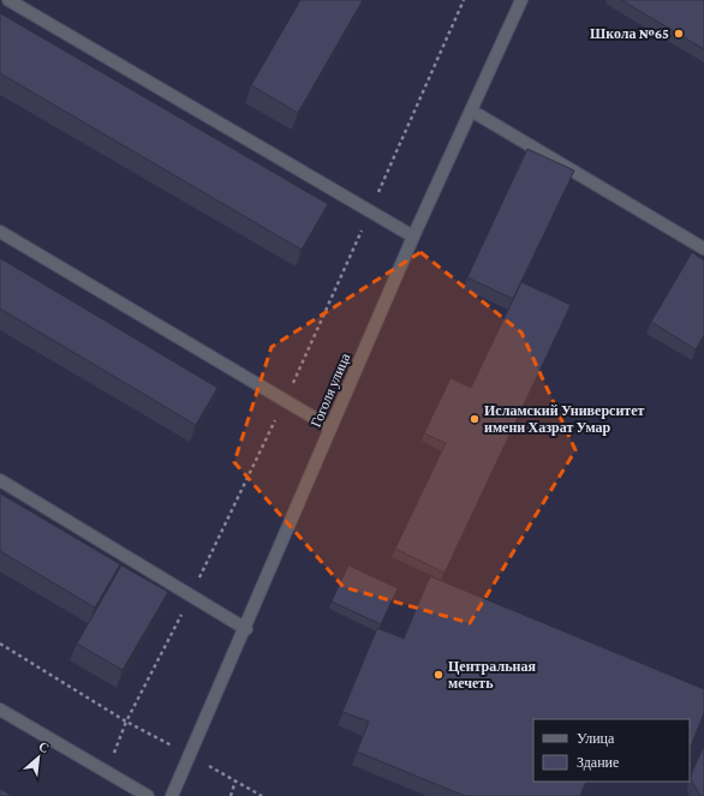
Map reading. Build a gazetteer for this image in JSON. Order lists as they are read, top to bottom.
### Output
{
  "streets": {
    "street": ["Гоголя улица"]
  },
  "places": ["Школа №65", "Исламский Университет имени Хазрат Умар", "Центральная мечеть"],
  "legend": ["Улица", "Здание"],
  "north": "top right"
}
